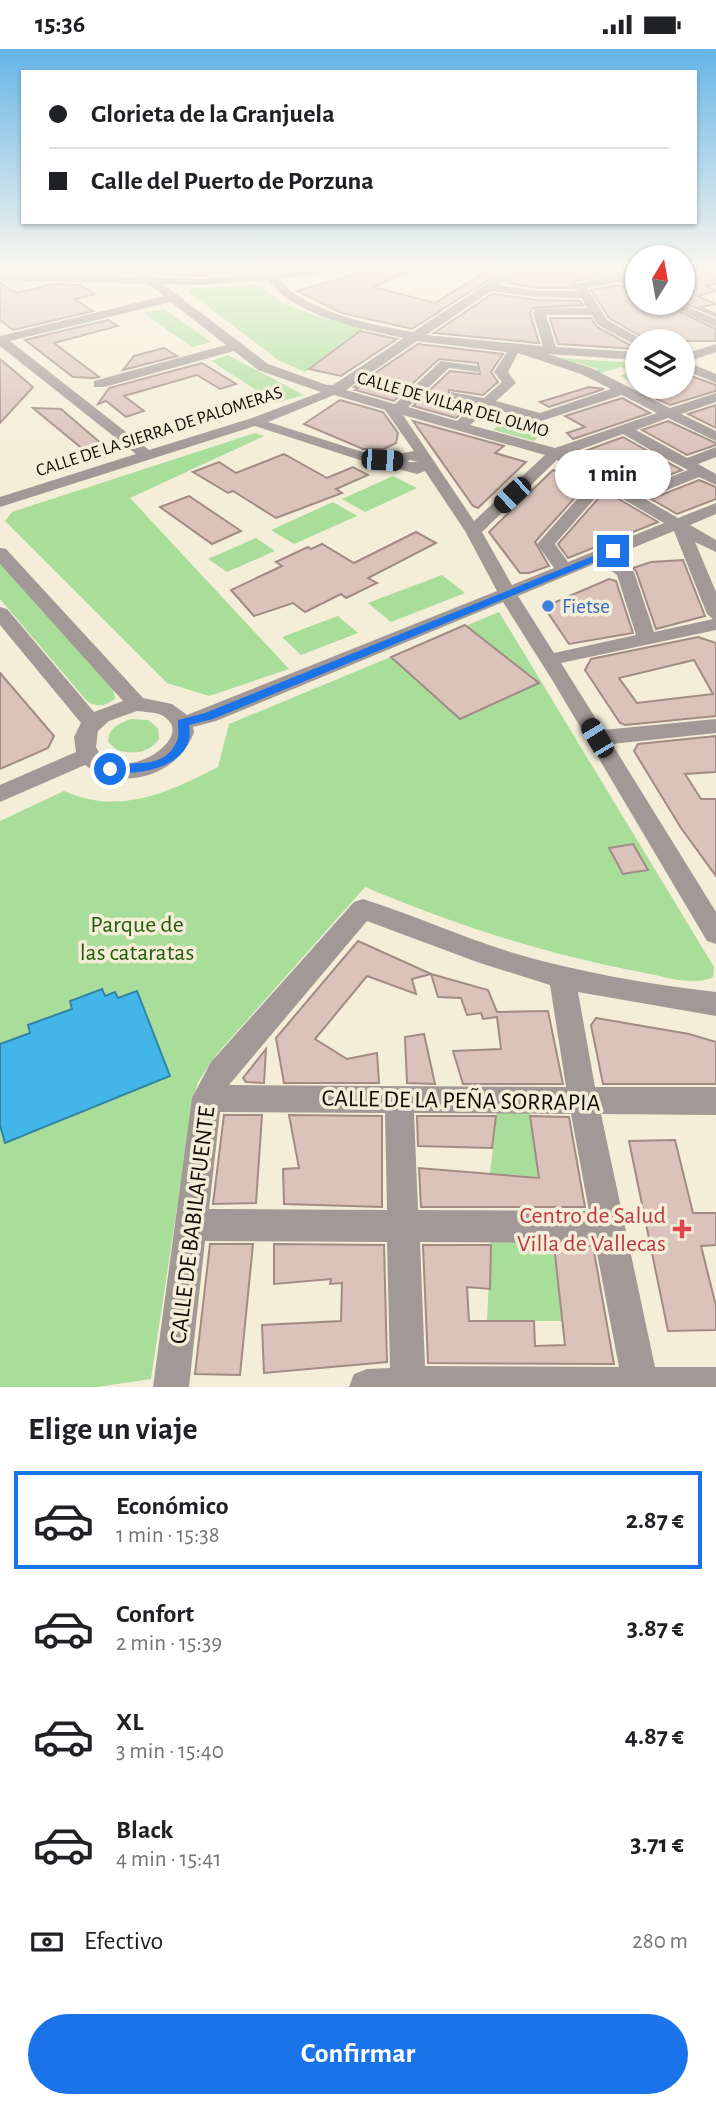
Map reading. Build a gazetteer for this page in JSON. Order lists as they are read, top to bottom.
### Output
{
  "streets": {
    "street": [
      "CALLE DE VILLAR DEL OLMO",
      "CALLE DE LA SIERRA DE PALOMERAS",
      "CALLE DE LA PEÑA SORRAPIA",
      "CALLE DE BABILAFUENTE"
    ]
  },
  "crossings": [
    ["CALLE DE VILLAR DEL OLMO", "CALLE DE LA SIERRA DE PALOMERAS"],
    ["CALLE DE LA PEÑA SORRAPIA", "CALLE DE BABILAFUENTE"]
  ],
  "parks": ["Parque de las cataratas"],
  "places": {
    "other": ["Fietse"],
    "health": ["Centro de Salud Villa de Vallecas"]
  },
  "north": "top",
  "page": {
    "status": "15:36",
    "banner": ["Glorieta de la Granjuela", "Calle del Puerto de Porzuna"],
    "bubble": "1 min",
    "heading": "Elige un viaje",
    "list": [
      {
        "name": "Económico",
        "note": "1 min · 15:38",
        "value": "2.87 €"
      },
      {
        "name": "Confort",
        "note": "2 min · 15:39",
        "value": "3.87 €"
      },
      {
        "name": "XL",
        "note": "3 min · 15:40",
        "value": "4.87 €"
      },
      {
        "name": "Black",
        "note": "4 min · 15:41",
        "value": "3.71 €"
      }
    ],
    "pay": ["Efectivo", "280 m"],
    "buttons": "Confirmar"
  }
}
